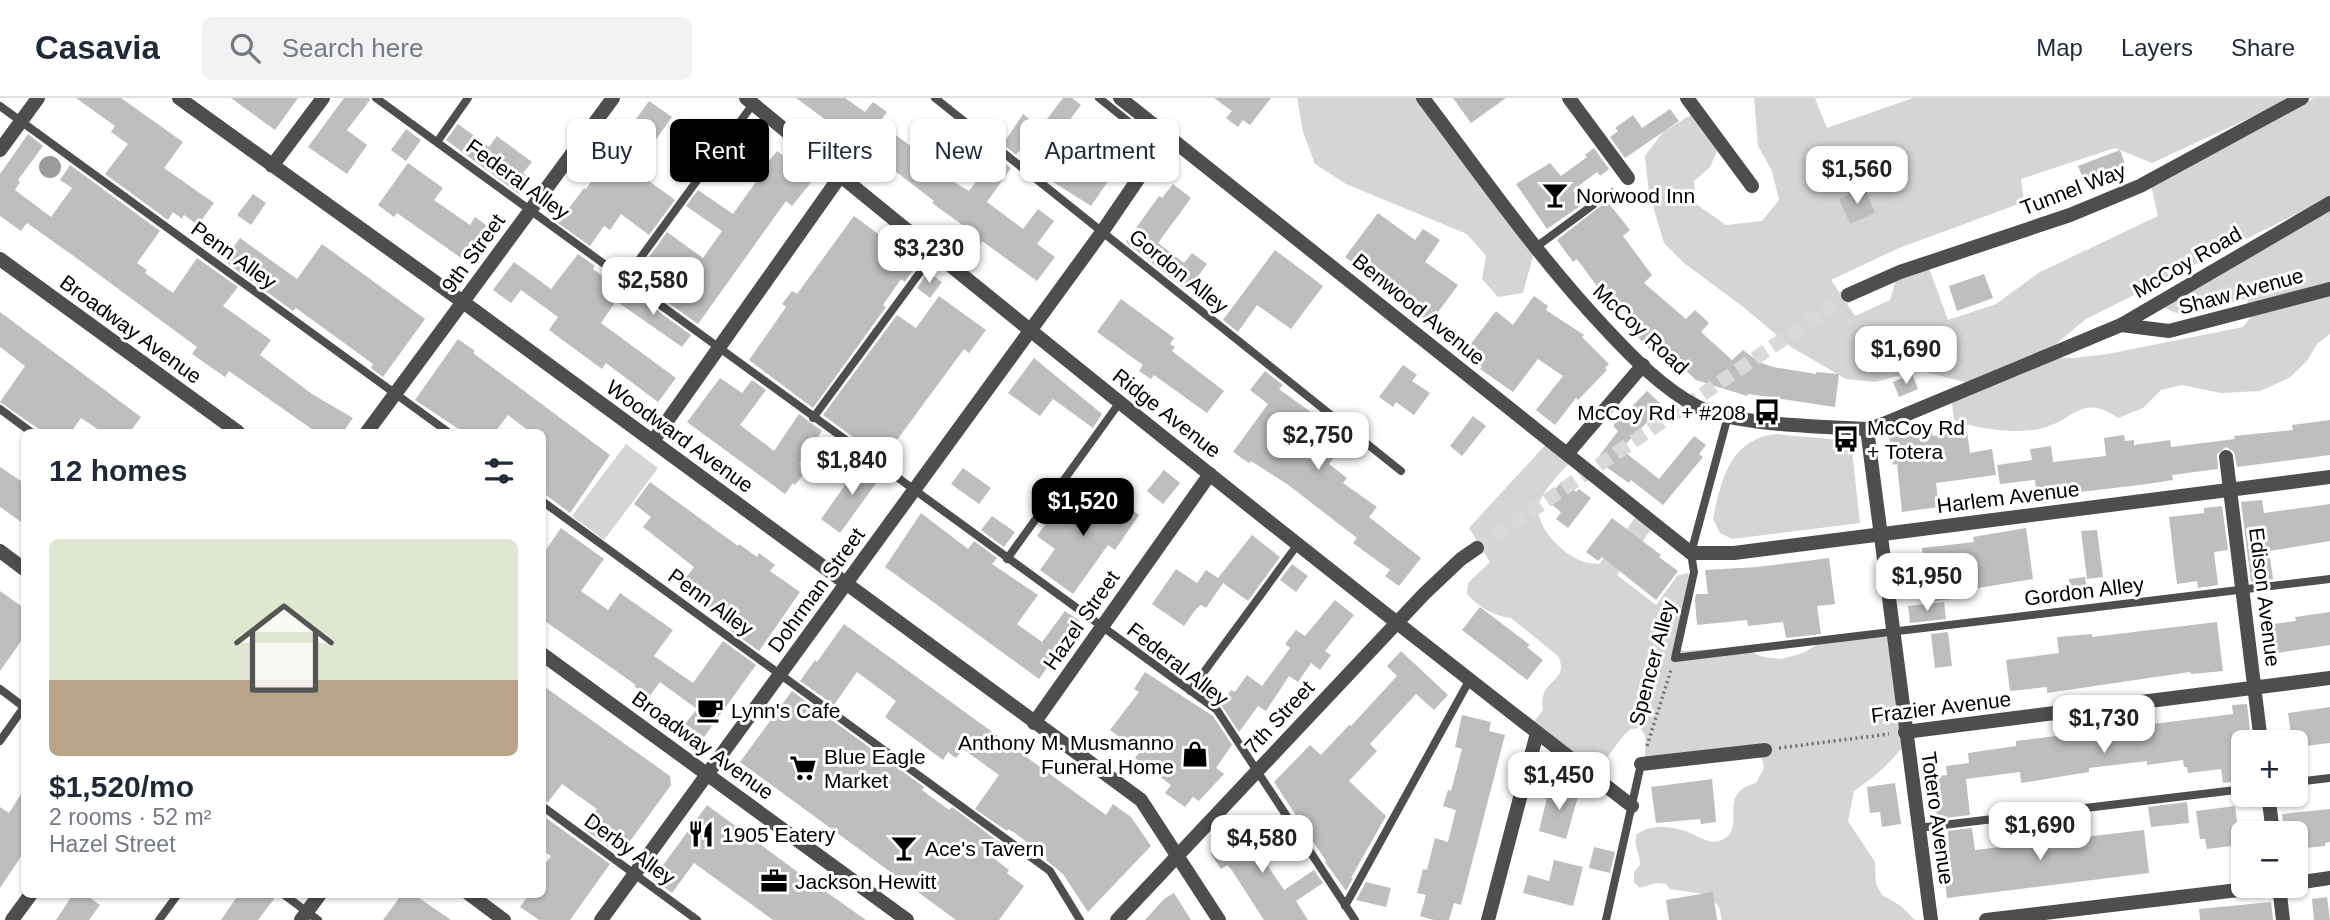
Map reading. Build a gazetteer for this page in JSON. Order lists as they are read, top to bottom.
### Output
{
  "streets": {
    "street": [
      "Tunnel Way",
      "9th Street",
      "McCoy Road",
      "Shaw Avenue",
      "Benwood Avenue",
      "Broadway Avenue",
      "Ridge Avenue",
      "Woodward Avenue",
      "Harlem Avenue",
      "Dohrman Street",
      "Edison Avenue",
      "Hazel Street",
      "Frazier Avenue",
      "7th Street",
      "Totero Avenue"
    ],
    "lane": [
      "Federal Alley",
      "Penn Alley",
      "Gordon Alley",
      "Spencer Alley",
      "Derby Alley"
    ]
  },
  "crossings": [
    ["Federal Alley", "9th Street"],
    ["Federal Alley", "Dohrman Street"],
    ["Federal Alley", "Hazel Street"],
    ["Federal Alley", "7th Street"],
    ["9th Street", "Penn Alley"],
    ["9th Street", "Woodward Avenue"],
    ["Penn Alley", "Dohrman Street"],
    ["McCoy Road", "Shaw Avenue"],
    ["McCoy Road", "Spencer Alley"],
    ["McCoy Road", "Totero Avenue"],
    ["Gordon Alley", "Dohrman Street"],
    ["Gordon Alley", "Edison Avenue"],
    ["Gordon Alley", "Spencer Alley"],
    ["Gordon Alley", "Totero Avenue"],
    ["Benwood Avenue", "Harlem Avenue"],
    ["Benwood Avenue", "Spencer Alley"],
    ["Broadway Avenue", "Dohrman Street"],
    ["Ridge Avenue", "Dohrman Street"],
    ["Ridge Avenue", "Hazel Street"],
    ["Ridge Avenue", "7th Street"],
    ["Woodward Avenue", "Dohrman Street"],
    ["Woodward Avenue", "Hazel Street"],
    ["Woodward Avenue", "7th Street"],
    ["Harlem Avenue", "Edison Avenue"],
    ["Harlem Avenue", "Spencer Alley"],
    ["Harlem Avenue", "Totero Avenue"],
    ["Dohrman Street", "Derby Alley"],
    ["Edison Avenue", "Frazier Avenue"],
    ["Frazier Avenue", "Totero Avenue"]
  ],
  "places": {
    "bar": ["Norwood Inn", "Ace's Tavern"],
    "bus stop": ["McCoy Rd + #208", "McCoy Rd + Totera"],
    "cafe": ["Lynn's Cafe"],
    "shop": ["Anthony M. Musmanno Funeral Home"],
    "supermarket": ["Blue Eagle Market"],
    "restaurant": ["1905 Eatery"],
    "office": ["Jackson Hewitt"]
  },
  "page": {
    "header": "Casavia",
    "search": "Search here",
    "nav": ["Map", "Layers", "Share"],
    "chip": [
      "Buy",
      "Rent",
      "Filters",
      "New",
      "Apartment"
    ],
    "price": [
      "$1,560",
      "$3,230",
      "$2,580",
      "$1,690",
      "$2,750",
      "$1,840",
      "$1,520",
      "$1,950",
      "$1,730",
      "$1,450",
      "$1,690",
      "$4,580"
    ],
    "heading": "12 homes",
    "list": [
      {
        "name": "$1,520/mo",
        "note": "2 rooms · 52 m² · Hazel Street"
      }
    ],
    "map_buttons": ["+", "−"]
  }
}
